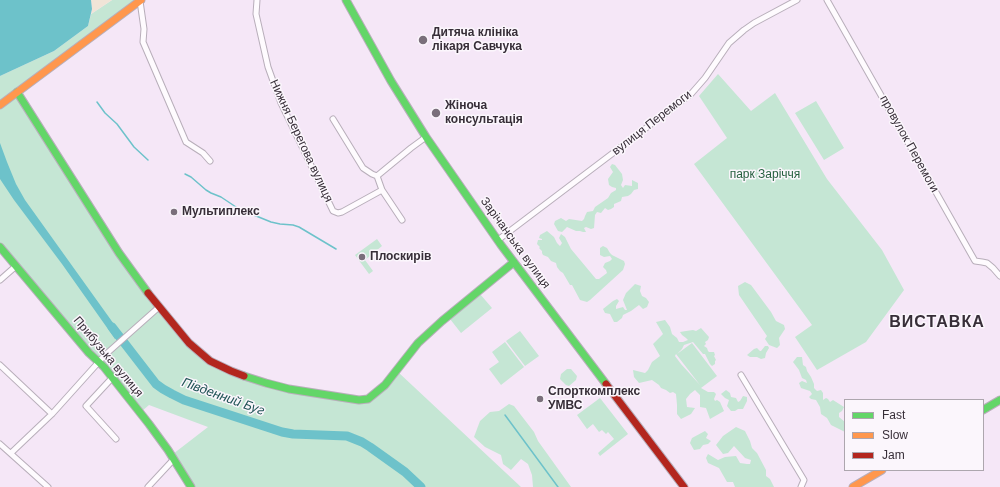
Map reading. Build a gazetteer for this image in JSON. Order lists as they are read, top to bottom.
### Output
{
  "streets": {
    "street": [
      "вулиця Перемоги",
      "Нижня Берегова вулиця",
      "провулок Перемоги",
      "Зарічанська вулиця",
      "Прибузька вулиця"
    ]
  },
  "crossings": [
    ["вулиця Перемоги", "Зарічанська вулиця"]
  ],
  "districts": ["ВИСТАВКА"],
  "water": ["Південний Буг"],
  "parks": ["парк Заріччя"],
  "places": [
    "Дитяча клініка лікаря Савчука",
    "Жіноча консультація",
    "Мультиплекс",
    "Плоскирів",
    "Спорткомплекс УМВС"
  ],
  "legend": ["Fast", "Slow", "Jam"]
}
